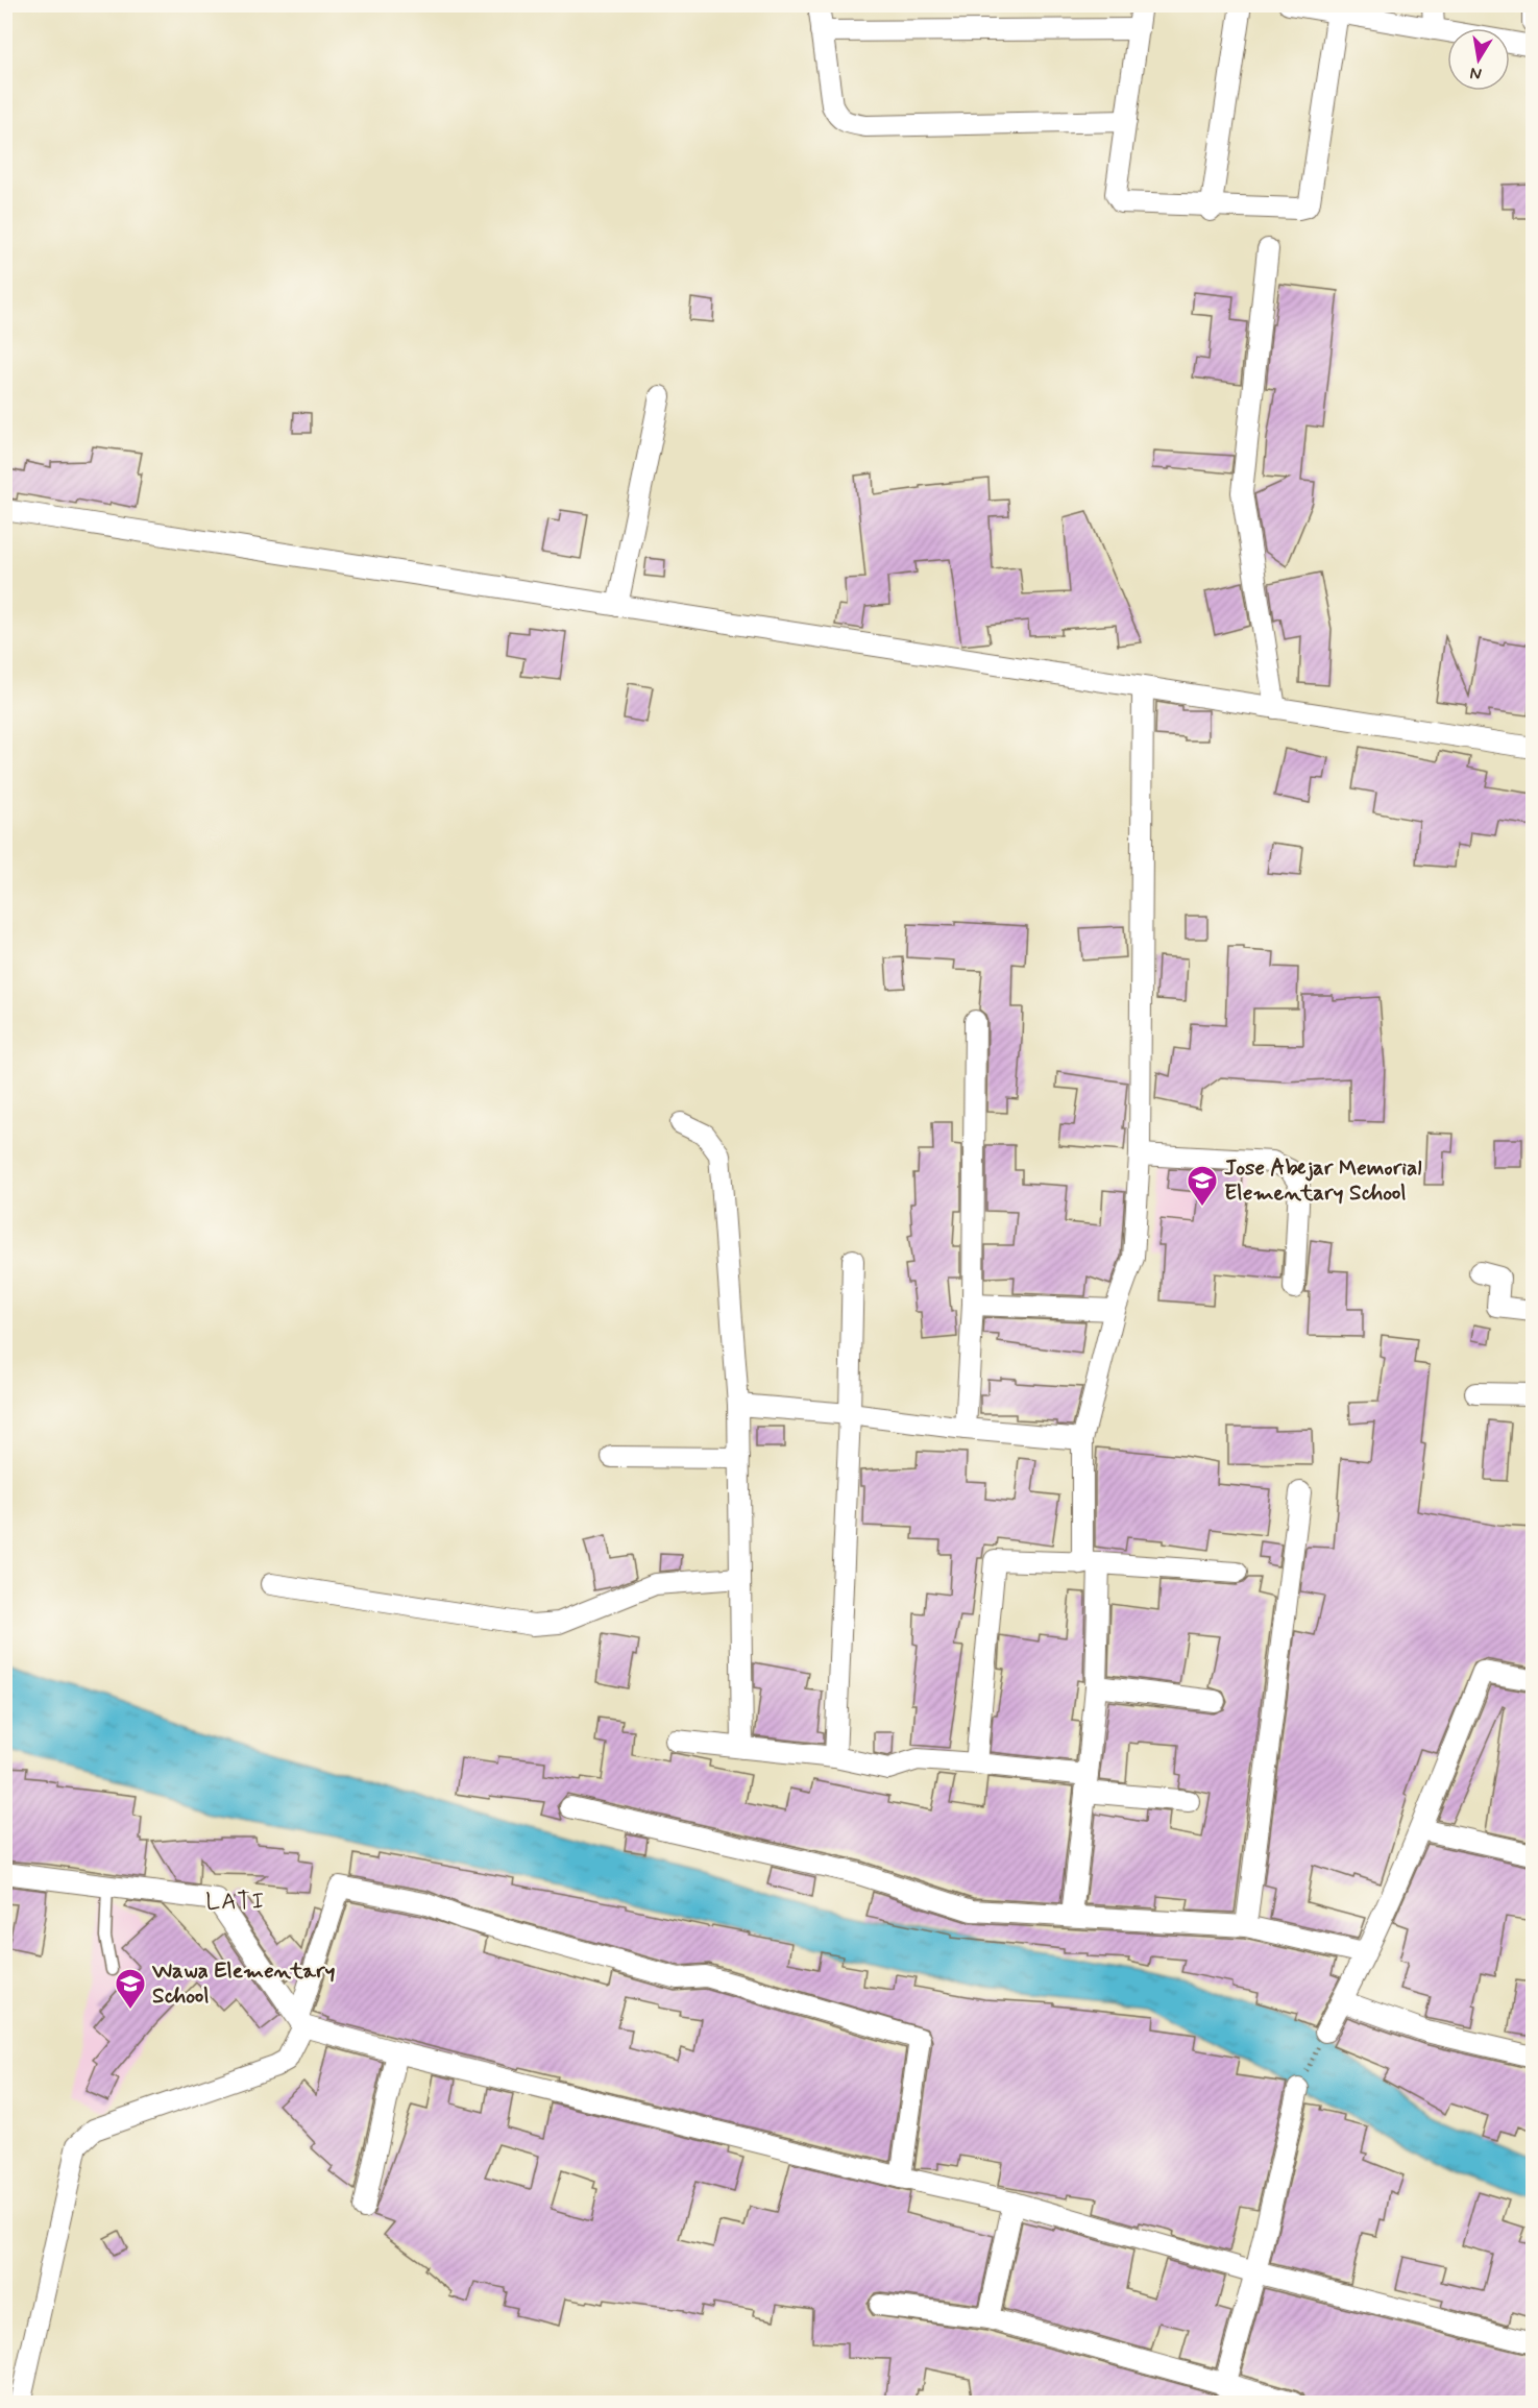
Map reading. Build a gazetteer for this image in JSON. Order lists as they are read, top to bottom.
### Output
{
  "districts": ["LATI"],
  "places": {
    "school or university": ["Jose Abejar Memorial Elementary School", "Wawa Elementary School"]
  },
  "north": "bottom"
}
